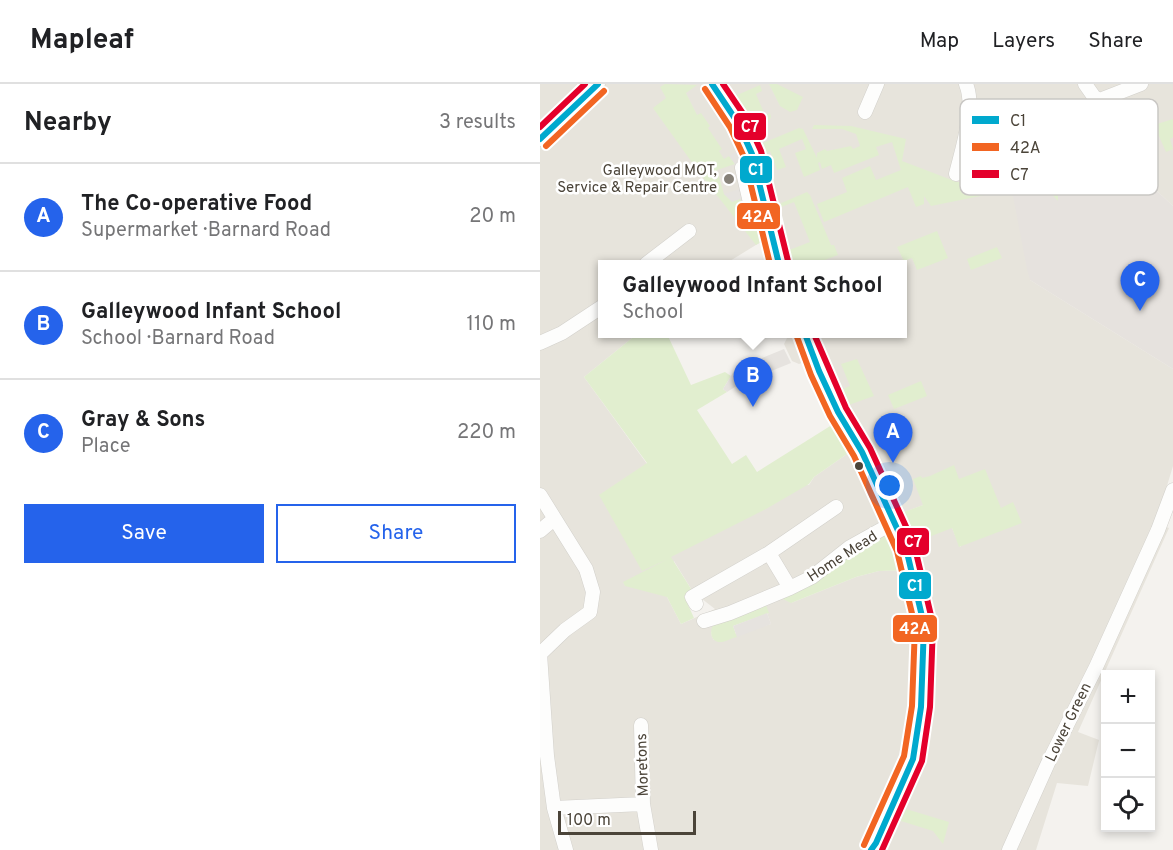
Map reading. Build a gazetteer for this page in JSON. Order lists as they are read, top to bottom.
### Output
{
  "streets": {
    "street": ["Home Mead", "Lower Green", "Moretons"]
  },
  "places": ["Galleywood MOT, Service & Repair Centre"],
  "lines": ["transit line C1", "transit line C7", "transit line 42A"],
  "legend": ["C1", "42A", "C7"],
  "scale_bar": "100 m",
  "page": {
    "header": "Mapleaf",
    "nav": ["Map", "Layers", "Share"],
    "heading": ["Nearby", "3 results"],
    "list": [
      {
        "mark": "A",
        "name": "The Co-operative Food",
        "note": "Supermarket · Barnard Road",
        "value": "20 m"
      },
      {
        "mark": "B",
        "name": "Galleywood Infant School",
        "note": "School · Barnard Road",
        "value": "110 m"
      },
      {
        "mark": "C",
        "name": "Gray & Sons",
        "note": "Place",
        "value": "220 m"
      }
    ],
    "popup": ["Galleywood Infant School", "School"],
    "pins": ["C", "B", "A"],
    "buttons": ["Save", "Share"],
    "map_buttons": ["+", "−"],
    "scale": "100 m"
  }
}
